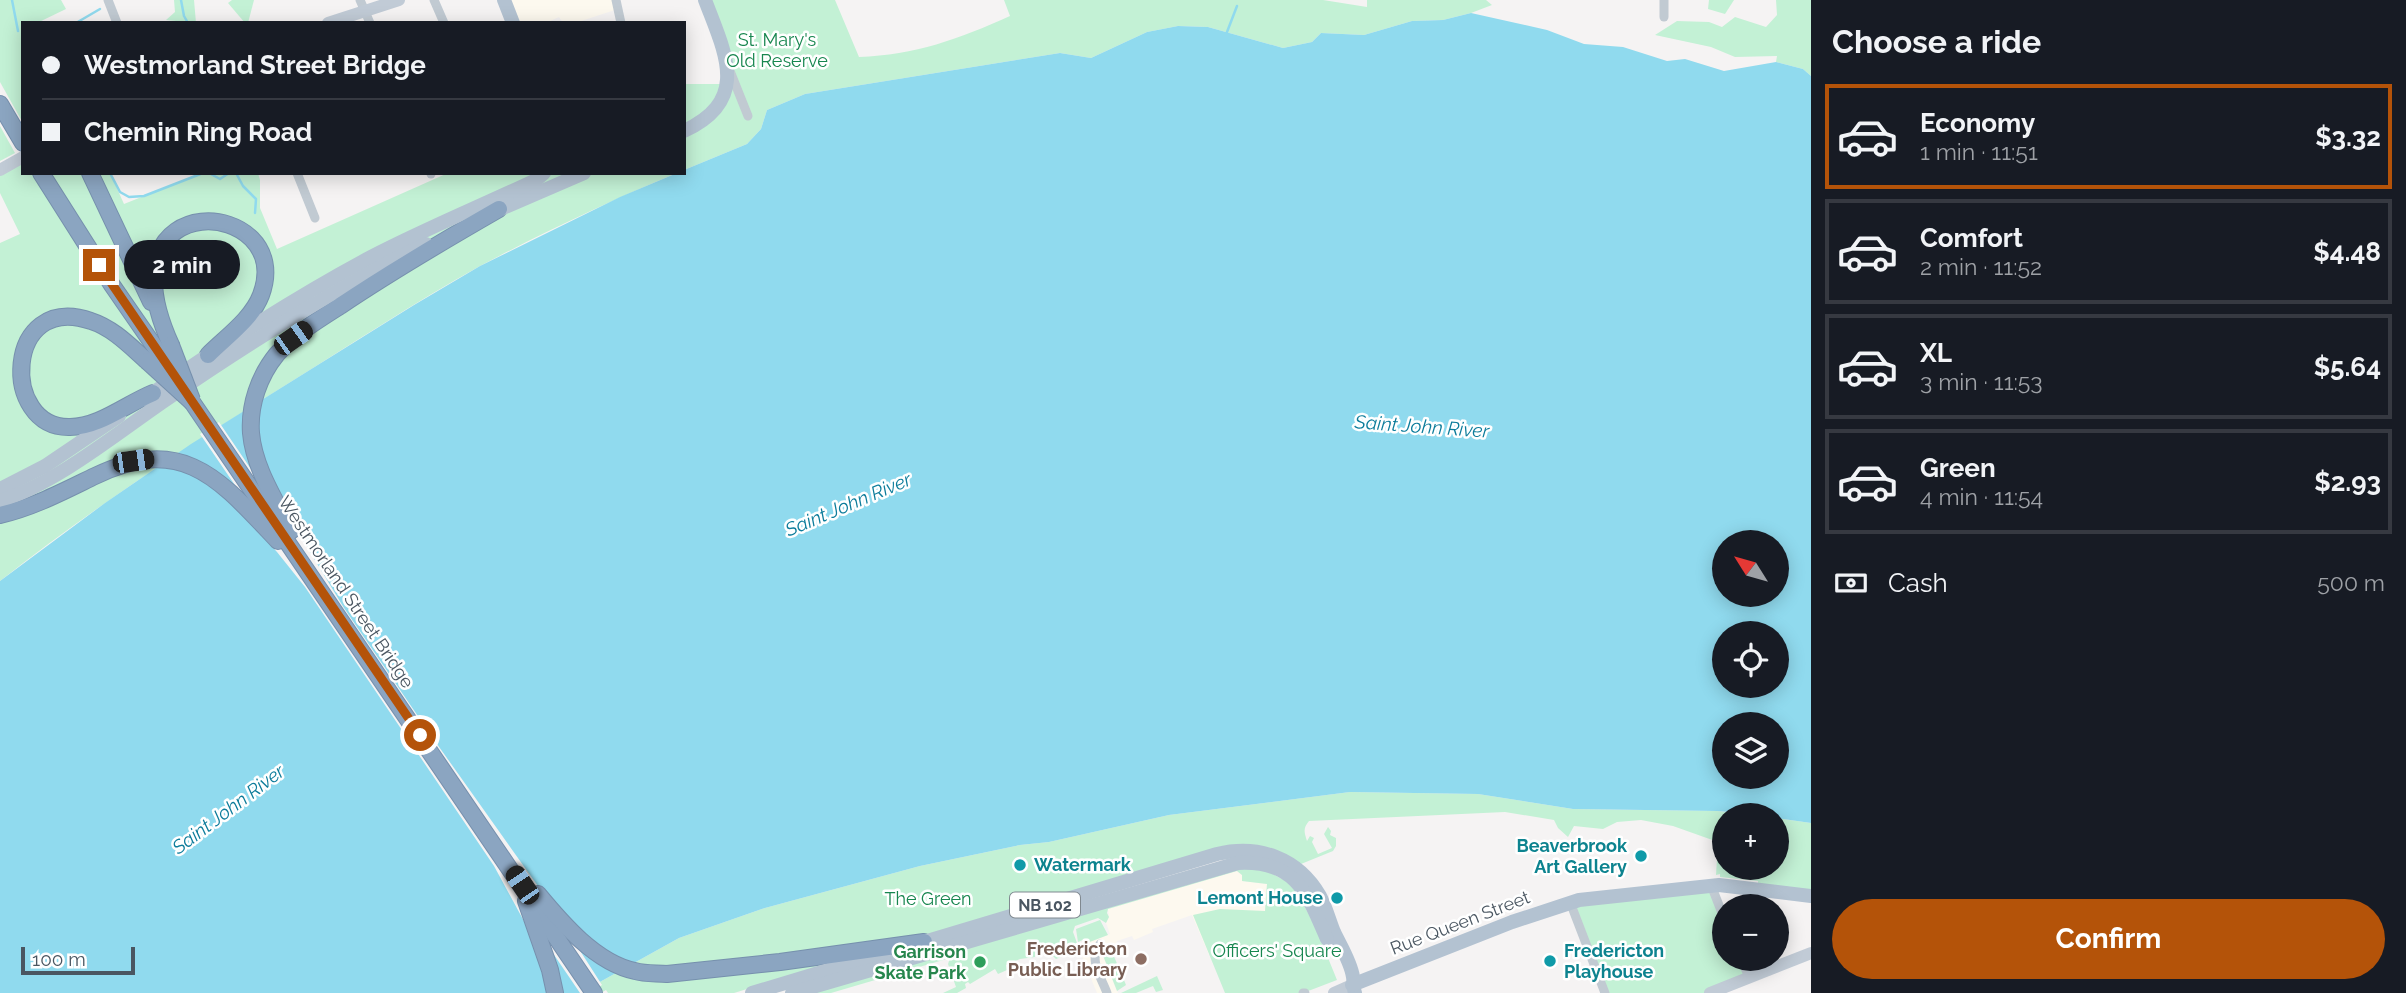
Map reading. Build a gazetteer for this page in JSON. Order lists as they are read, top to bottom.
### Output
{
  "streets": {
    "highway": ["Westmorland Street Bridge"],
    "main road": ["NB 102", "Rue Queen Street"]
  },
  "crossings": [
    ["NB 102", "Rue Queen Street"]
  ],
  "water": ["Saint John River"],
  "parks": ["St. Mary's Old Reserve", "The Green", "Officers' Square"],
  "places": [
    "Beaverbrook Art Gallery",
    "Watermark",
    "Lemont House",
    "Fredericton Public Library",
    "Fredericton Playhouse",
    "Garrison Skate Park"
  ],
  "scale_bar": "100 m",
  "north": "top left",
  "page": {
    "heading": "Choose a ride",
    "banner": ["Westmorland Street Bridge", "Chemin Ring Road"],
    "list": [
      {
        "name": "Economy",
        "note": "1 min · 11:51",
        "value": "$3.32"
      },
      {
        "name": "Comfort",
        "note": "2 min · 11:52",
        "value": "$4.48"
      },
      {
        "name": "XL",
        "note": "3 min · 11:53",
        "value": "$5.64"
      },
      {
        "name": "Green",
        "note": "4 min · 11:54",
        "value": "$2.93"
      }
    ],
    "bubble": "2 min",
    "map_buttons": ["+", "−"],
    "pay": ["Cash", "500 m"],
    "buttons": "Confirm",
    "scale": "100 m"
  }
}
